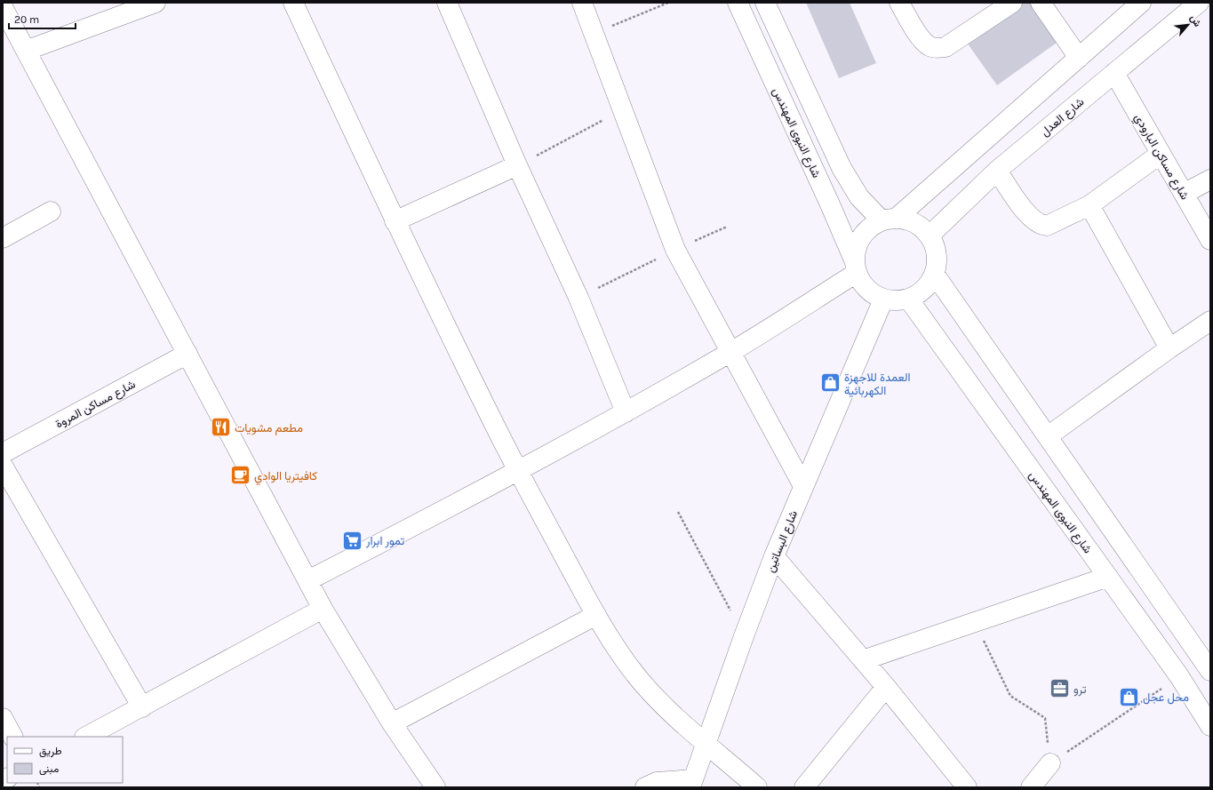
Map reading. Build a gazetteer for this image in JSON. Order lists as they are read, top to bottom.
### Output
{
  "streets": {
    "street": [
      "شارع العدل",
      "شارع النبوى المهندس",
      "شارع مساكن البارودي",
      "شارع مساكن المروة",
      "شارع البساتين"
    ]
  },
  "crossings": [
    ["شارع العدل", "شارع النبوى المهندس"],
    ["شارع العدل", "شارع مساكن البارودي"],
    ["شارع العدل", "شارع البساتين"],
    ["شارع النبوى المهندس", "شارع البساتين"]
  ],
  "places": {
    "shop": ["العمدة للاجهزة الكهربائية", "محل عجل"],
    "restaurant": ["مطعم مشويات"],
    "cafe": ["كافيتريا الوادي"],
    "supermarket": ["تمور ابرار"],
    "office": ["ترو"]
  },
  "legend": ["طريق", "مبنى"],
  "scale_bar": "20 m",
  "north": "top right"
}
